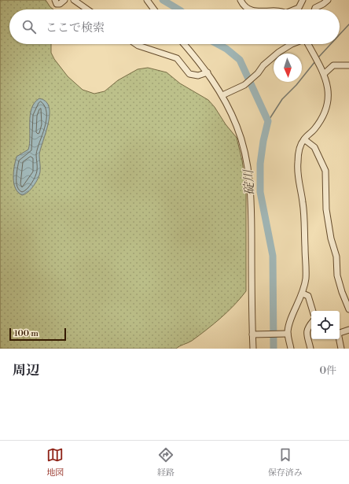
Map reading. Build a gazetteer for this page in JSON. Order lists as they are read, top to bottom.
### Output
{
  "water": ["碇川"],
  "scale_bar": "100 m",
  "north": "bottom",
  "page": {
    "search": "ここで検索",
    "scale": "100 m",
    "heading": ["周辺", "0件"],
    "nav": ["地図", "経路", "保存済み"]
  }
}
